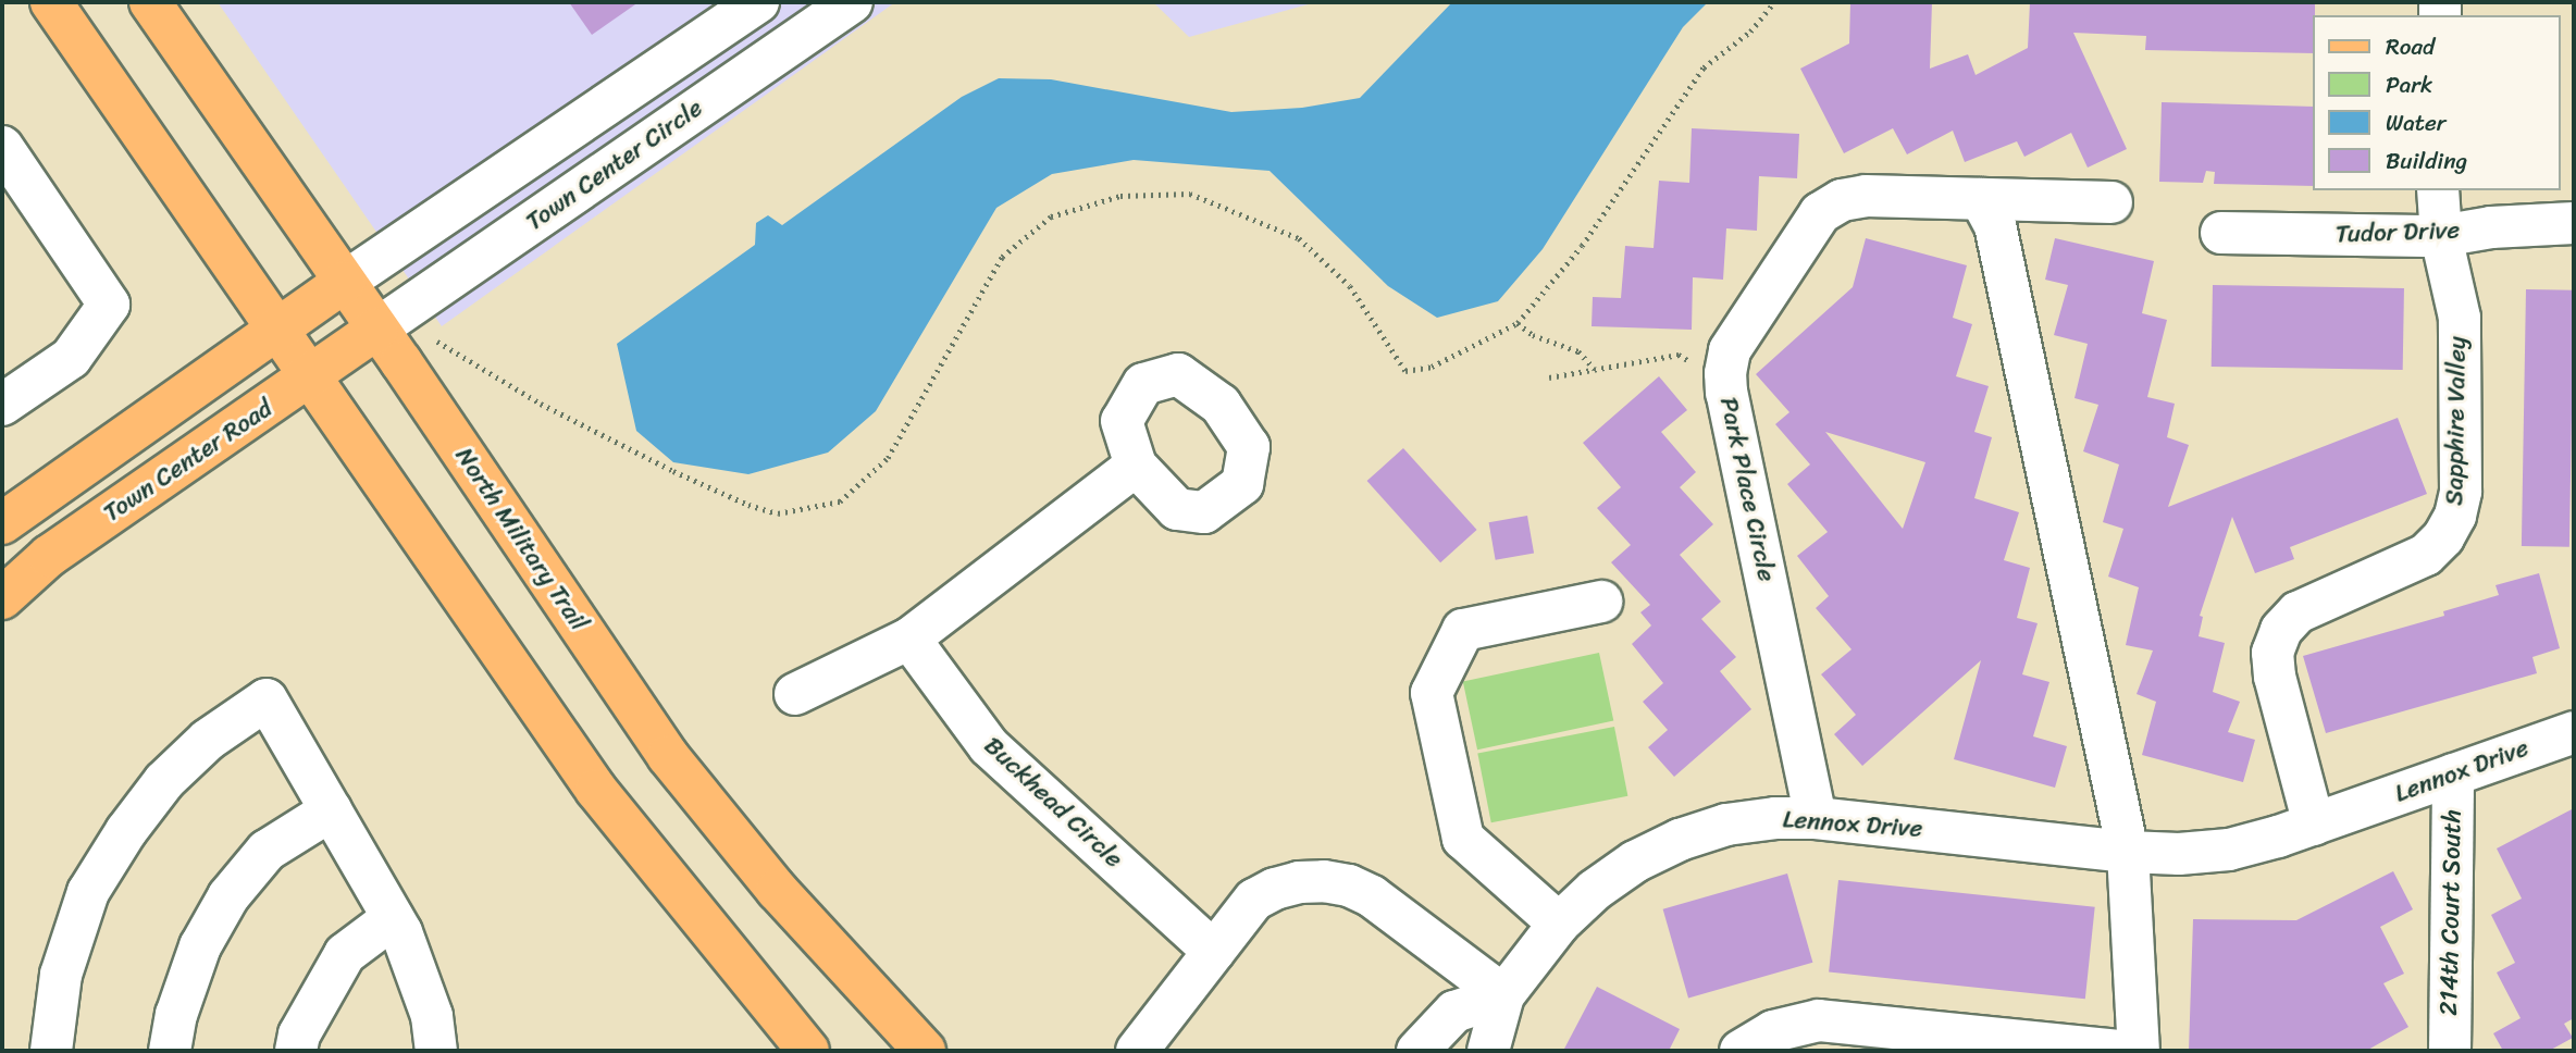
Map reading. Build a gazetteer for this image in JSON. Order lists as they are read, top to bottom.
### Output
{
  "streets": {
    "main road": ["Town Center Road", "North Military Trail"],
    "street": [
      "Town Center Circle",
      "Tudor Drive",
      "Sapphire Valley",
      "Park Place Circle",
      "Lennox Drive",
      "Buckhead Circle",
      "214th Court South"
    ]
  },
  "crossings": [
    ["Town Center Circle", "Town Center Road"],
    ["Town Center Circle", "North Military Trail"],
    ["Tudor Drive", "Sapphire Valley"],
    ["Sapphire Valley", "Lennox Drive"],
    ["Town Center Road", "North Military Trail"],
    ["Park Place Circle", "Lennox Drive"],
    ["Lennox Drive", "214th Court South"]
  ],
  "legend": [
    "Road",
    "Park",
    "Water",
    "Building"
  ]
}
